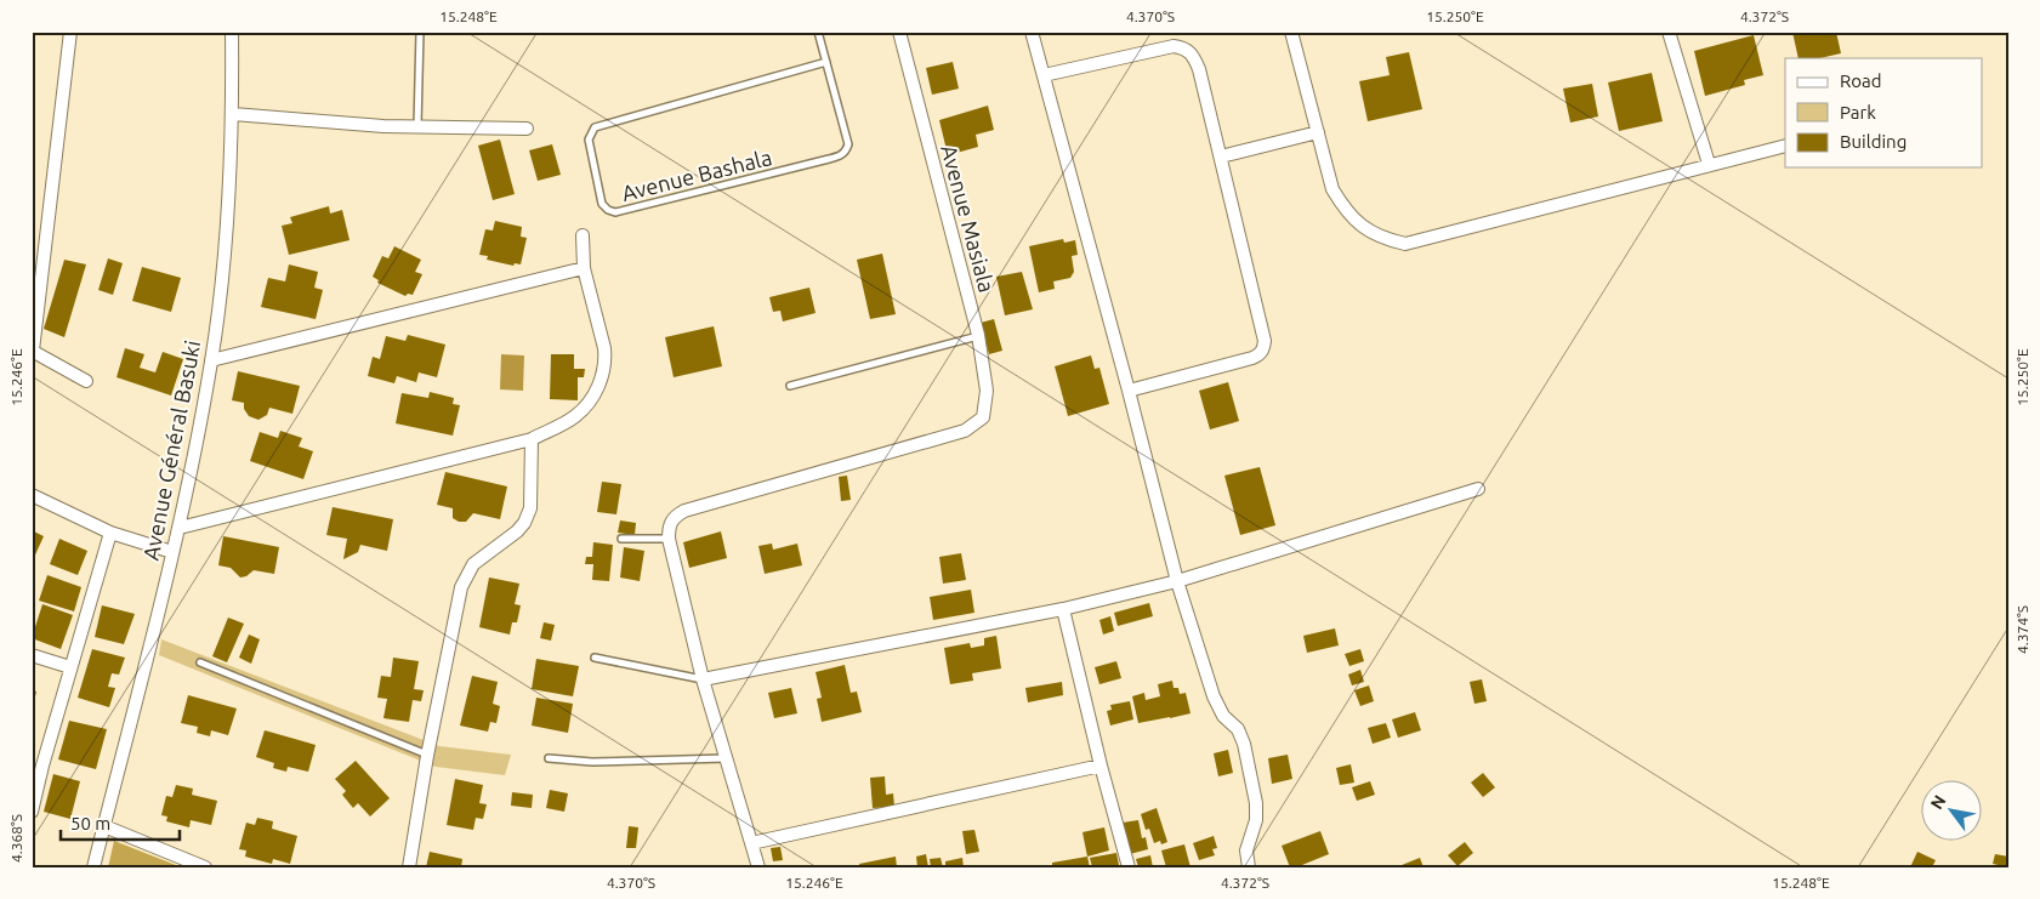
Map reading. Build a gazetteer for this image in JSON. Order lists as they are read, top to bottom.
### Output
{
  "streets": {
    "street": ["Avenue Masiala", "Avenue Général Basuki"],
    "lane": ["Avenue Bashala"]
  },
  "legend": ["Road", "Park", "Building"],
  "scale_bar": "50 m",
  "north": "top left",
  "coordinates": [
    "15.248°E",
    "4.370°S",
    "15.250°E",
    "4.372°S",
    "15.246°E",
    "4.374°S",
    "4.368°S"
  ]
}
